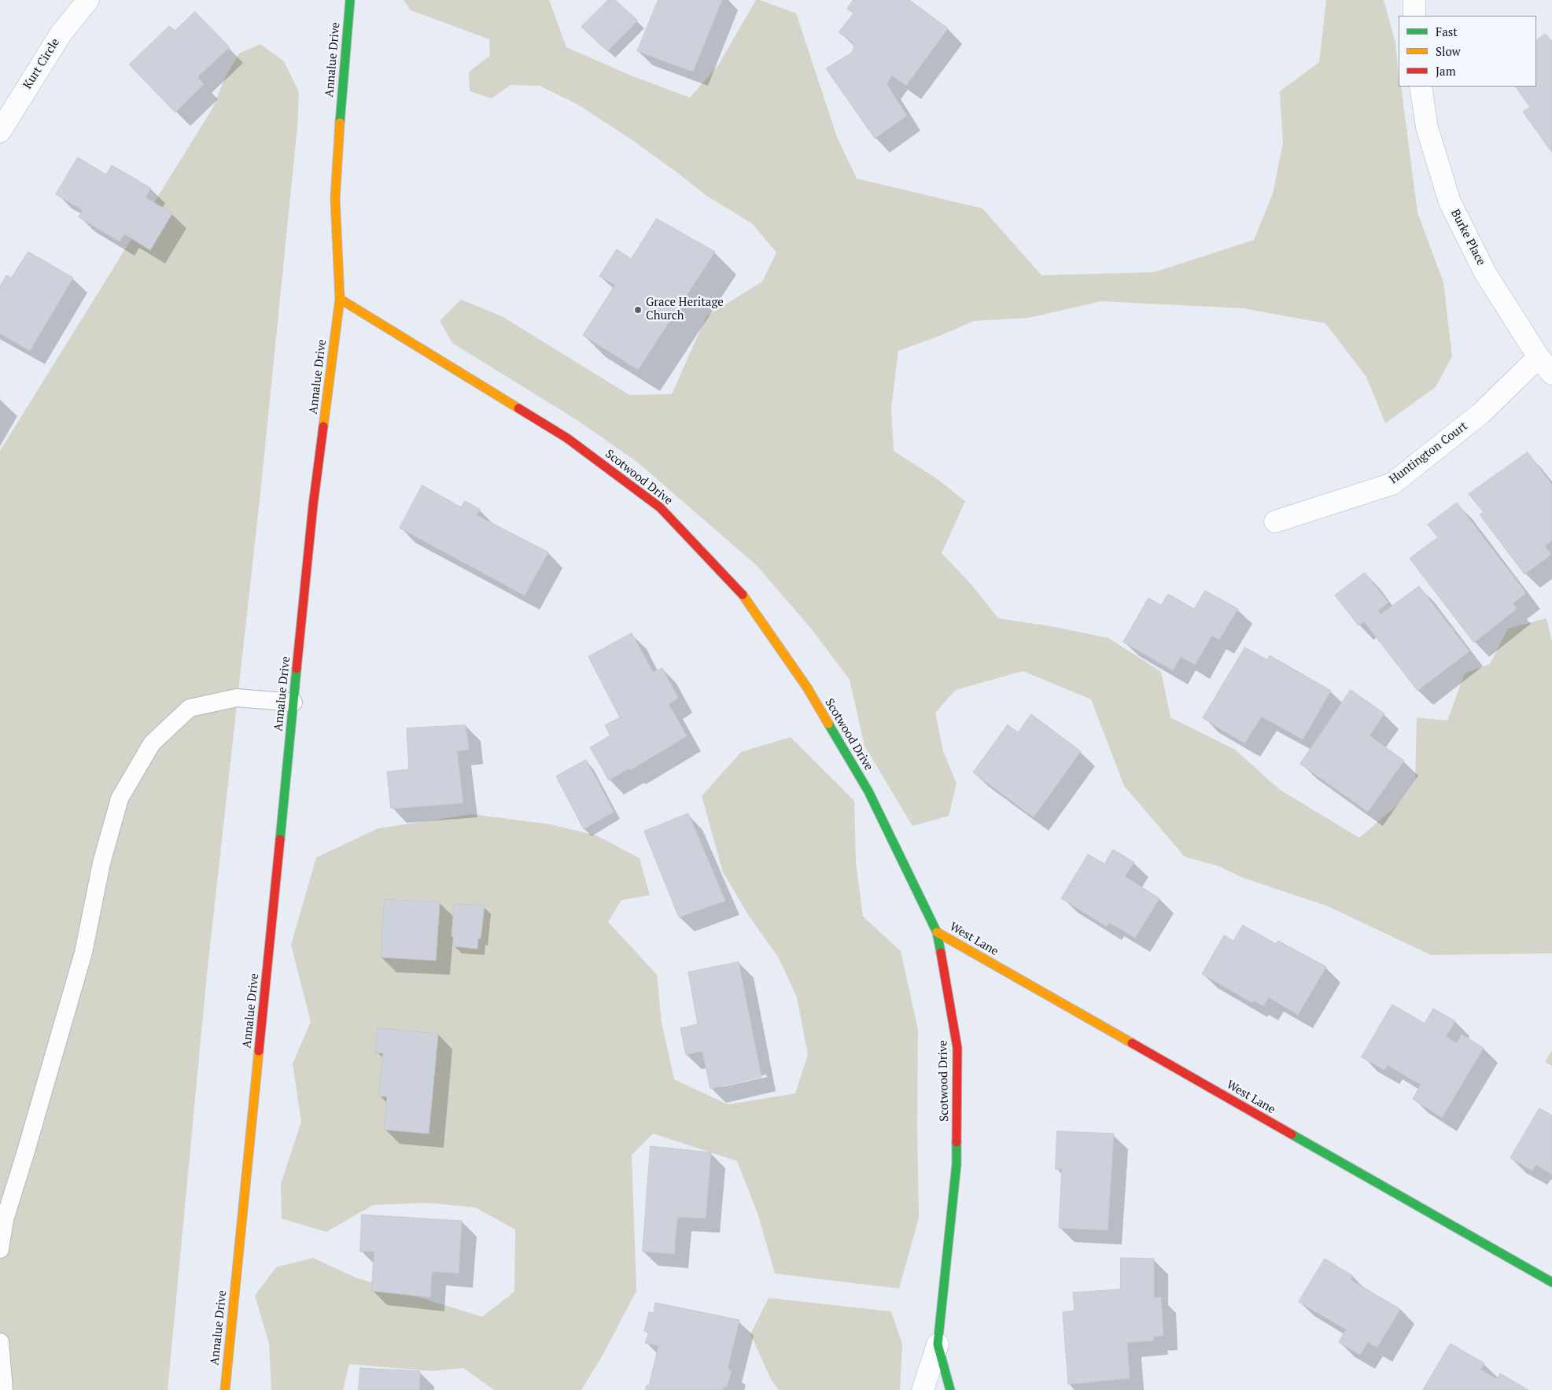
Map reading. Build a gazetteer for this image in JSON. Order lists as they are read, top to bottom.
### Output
{
  "streets": {
    "street": [
      "Annalue Drive",
      "Kurt Circle",
      "Burke Place",
      "Huntington Court",
      "Scotwood Drive",
      "West Lane"
    ]
  },
  "crossings": [
    ["Annalue Drive", "Scotwood Drive"],
    ["Burke Place", "Huntington Court"],
    ["Scotwood Drive", "West Lane"]
  ],
  "places": ["Grace Heritage Church"],
  "legend": ["Fast", "Slow", "Jam"]
}
